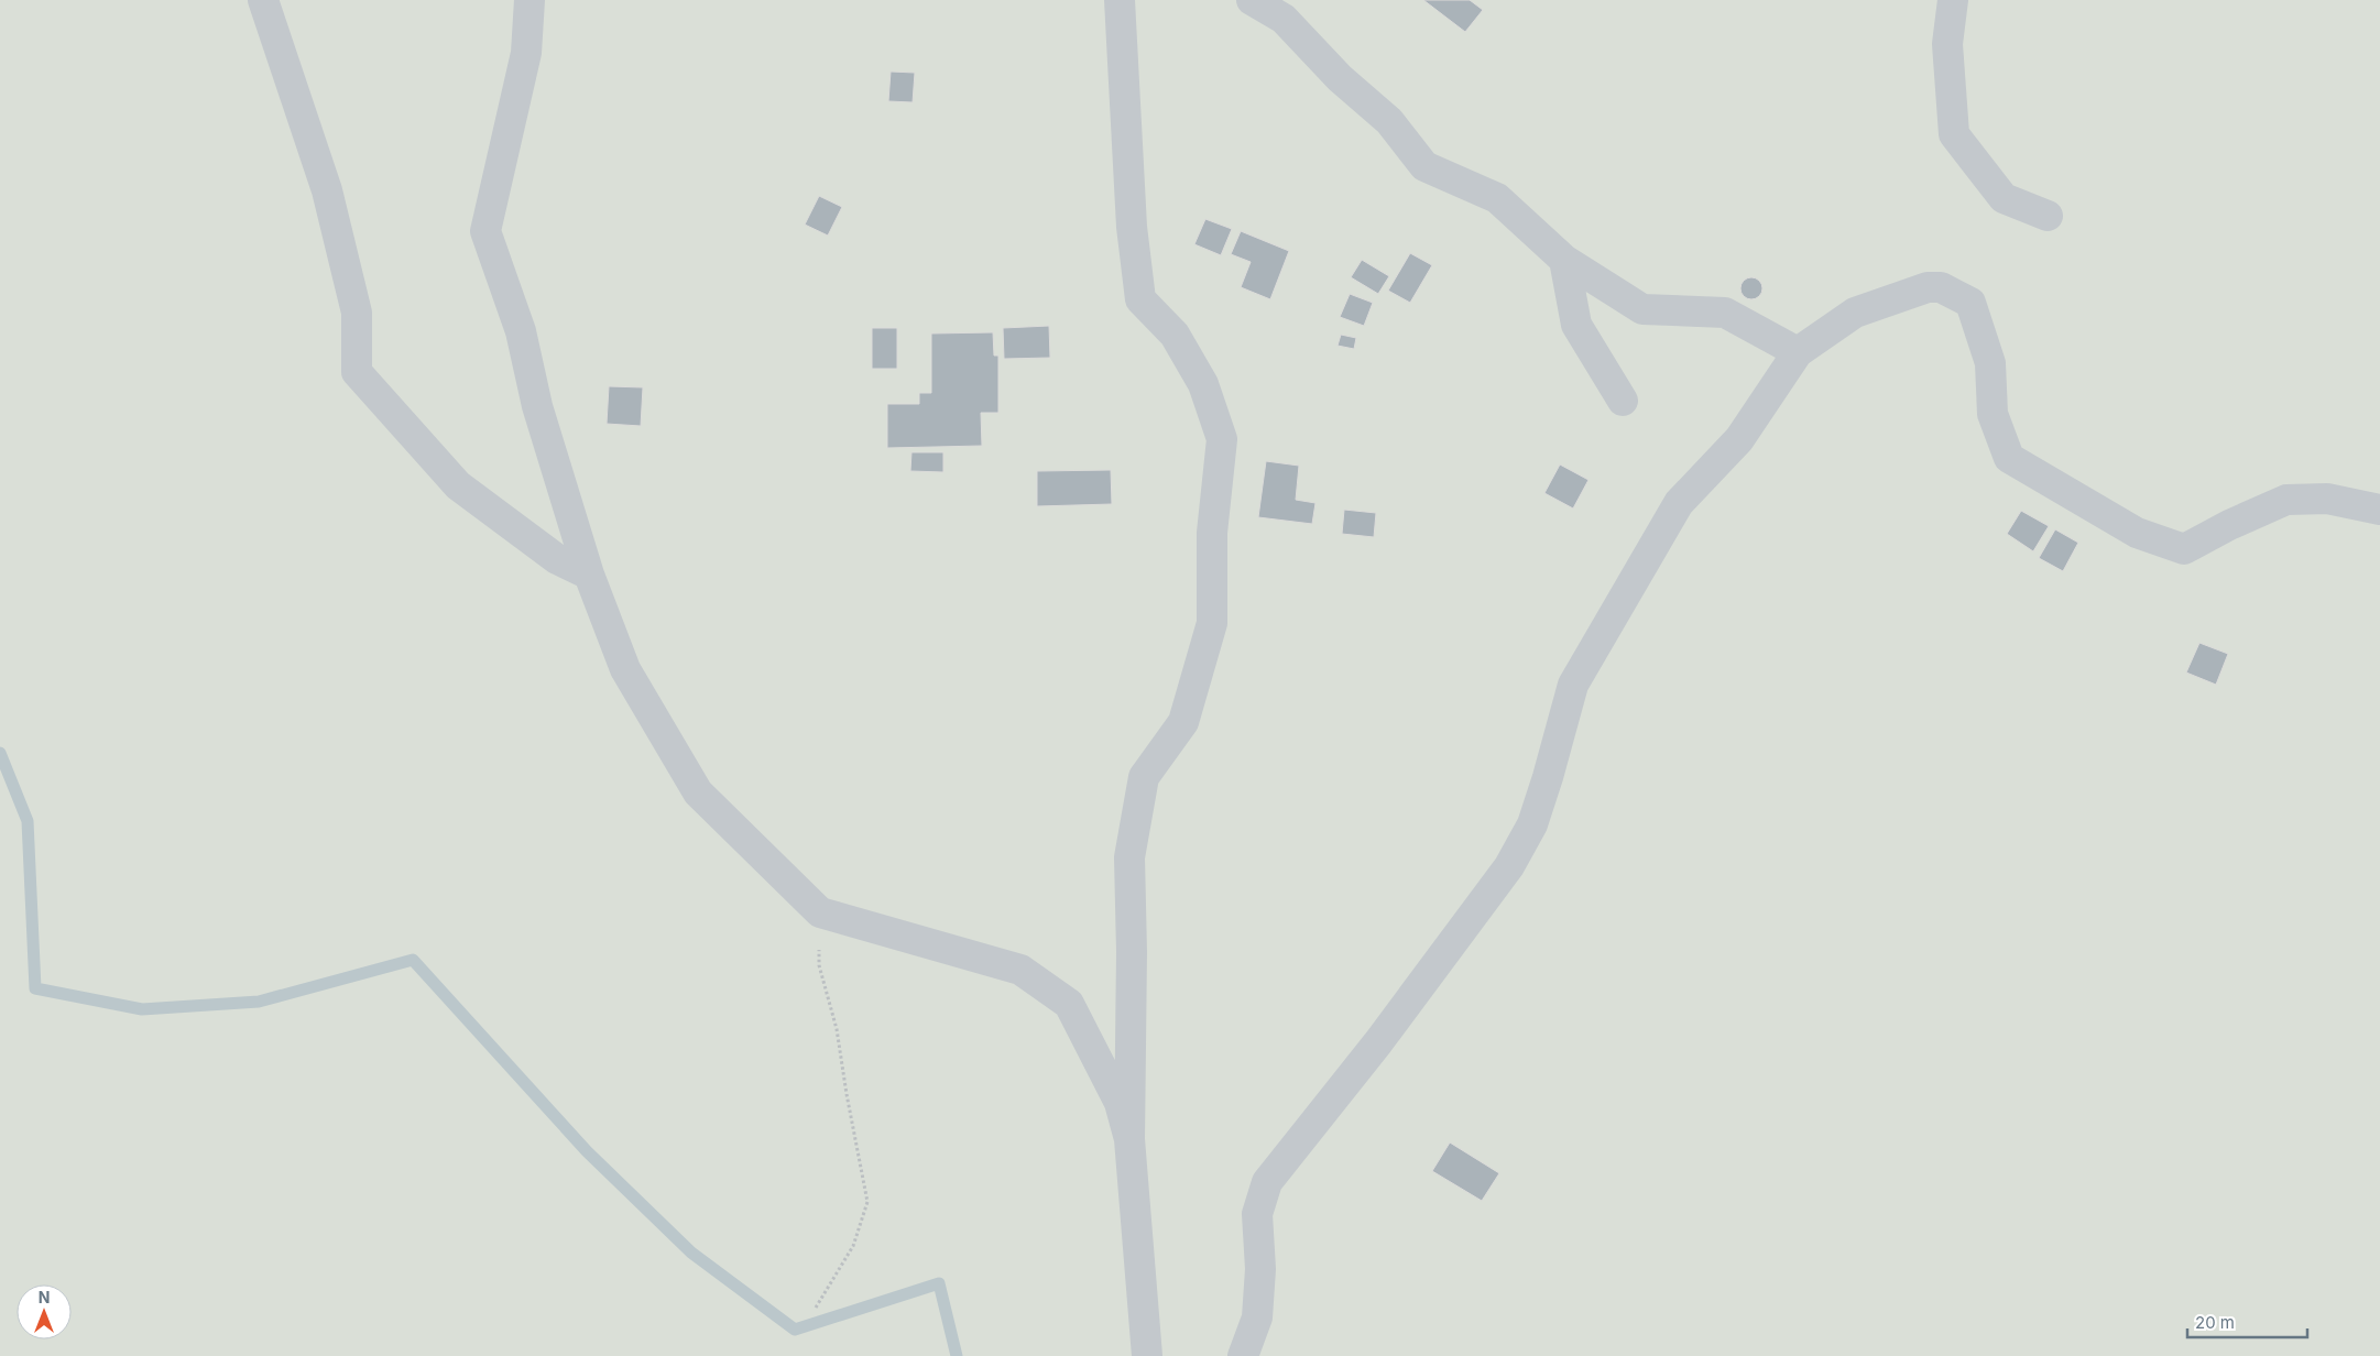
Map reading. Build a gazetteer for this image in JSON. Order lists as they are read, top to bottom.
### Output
{
  "scale_bar": "20 m",
  "north": "top"
}
